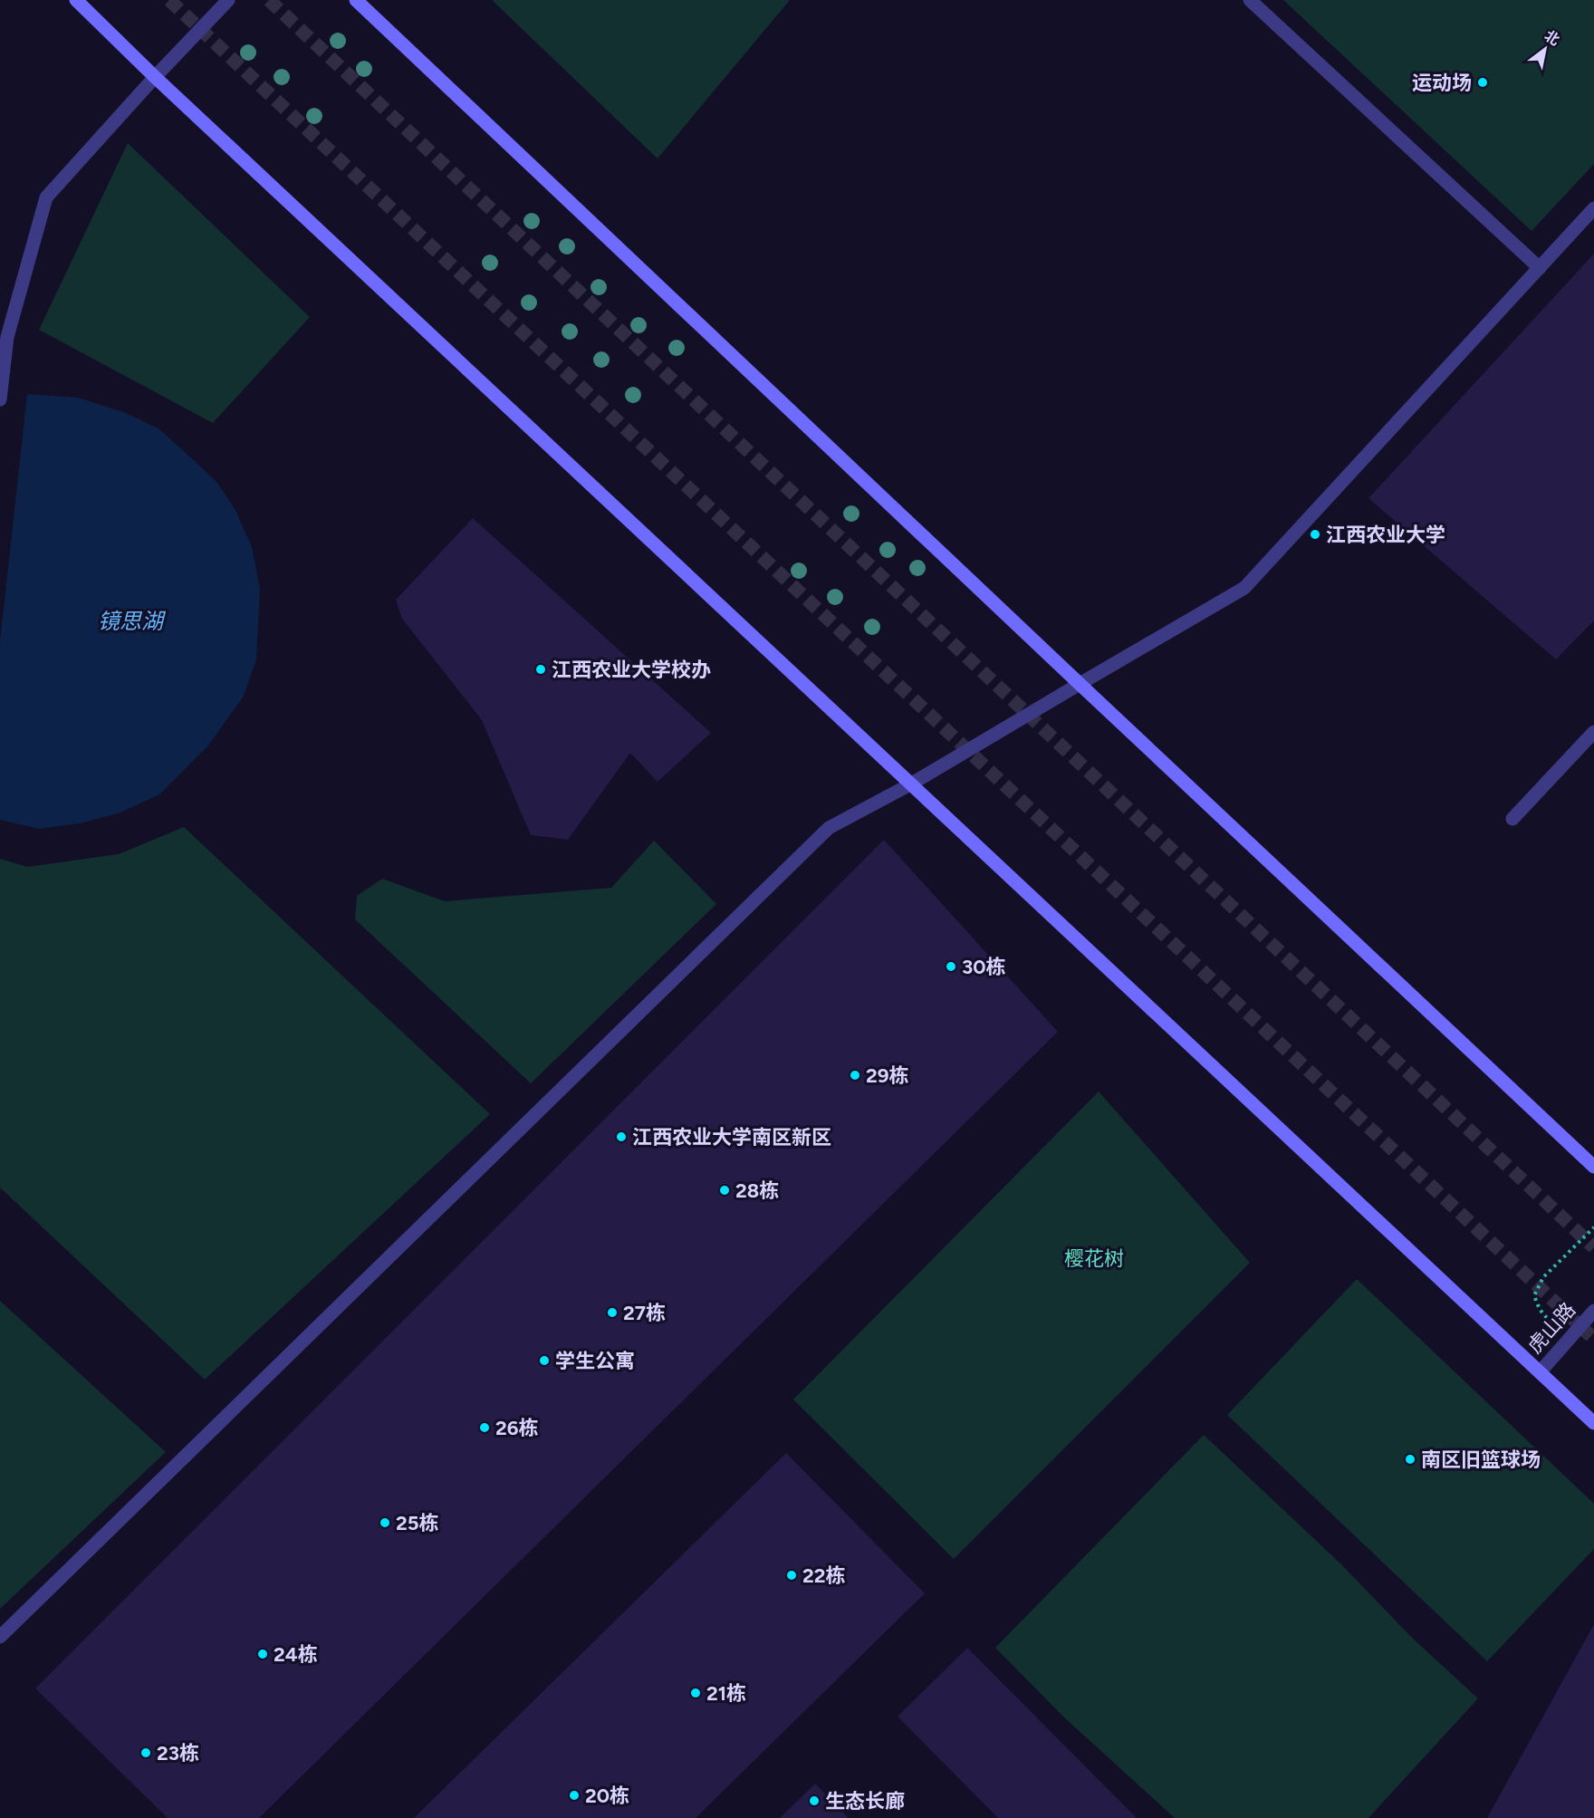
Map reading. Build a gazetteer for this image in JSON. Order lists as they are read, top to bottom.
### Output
{
  "streets": {
    "street": ["虎山路"]
  },
  "water": ["镜思湖"],
  "parks": ["樱花树"],
  "places": [
    "运动场",
    "江西农业大学",
    "江西农业大学校办",
    "30栋",
    "29栋",
    "江西农业大学南区新区",
    "28栋",
    "27栋",
    "学生公寓",
    "26栋",
    "南区旧篮球场",
    "25栋",
    "22栋",
    "24栋",
    "21栋",
    "23栋",
    "20栋",
    "生态长廊"
  ],
  "north": "top right"
}
